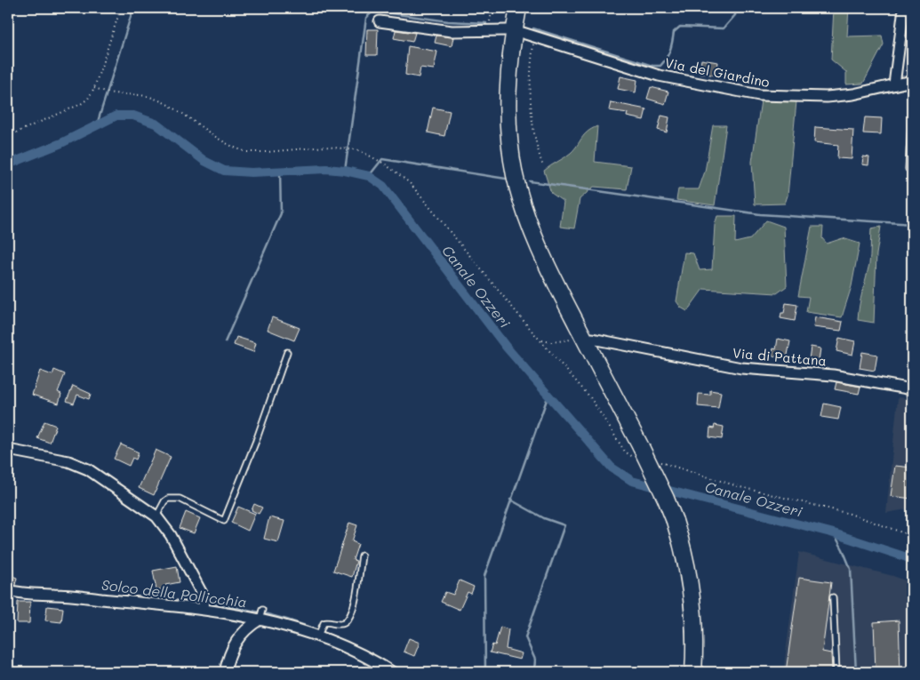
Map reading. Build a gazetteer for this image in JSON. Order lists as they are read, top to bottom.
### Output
{
  "streets": {
    "street": ["Via del Giardino", "Via di Pattana"]
  },
  "water": ["Canale Ozzeri", "Solco della Pollicchia"]
}
